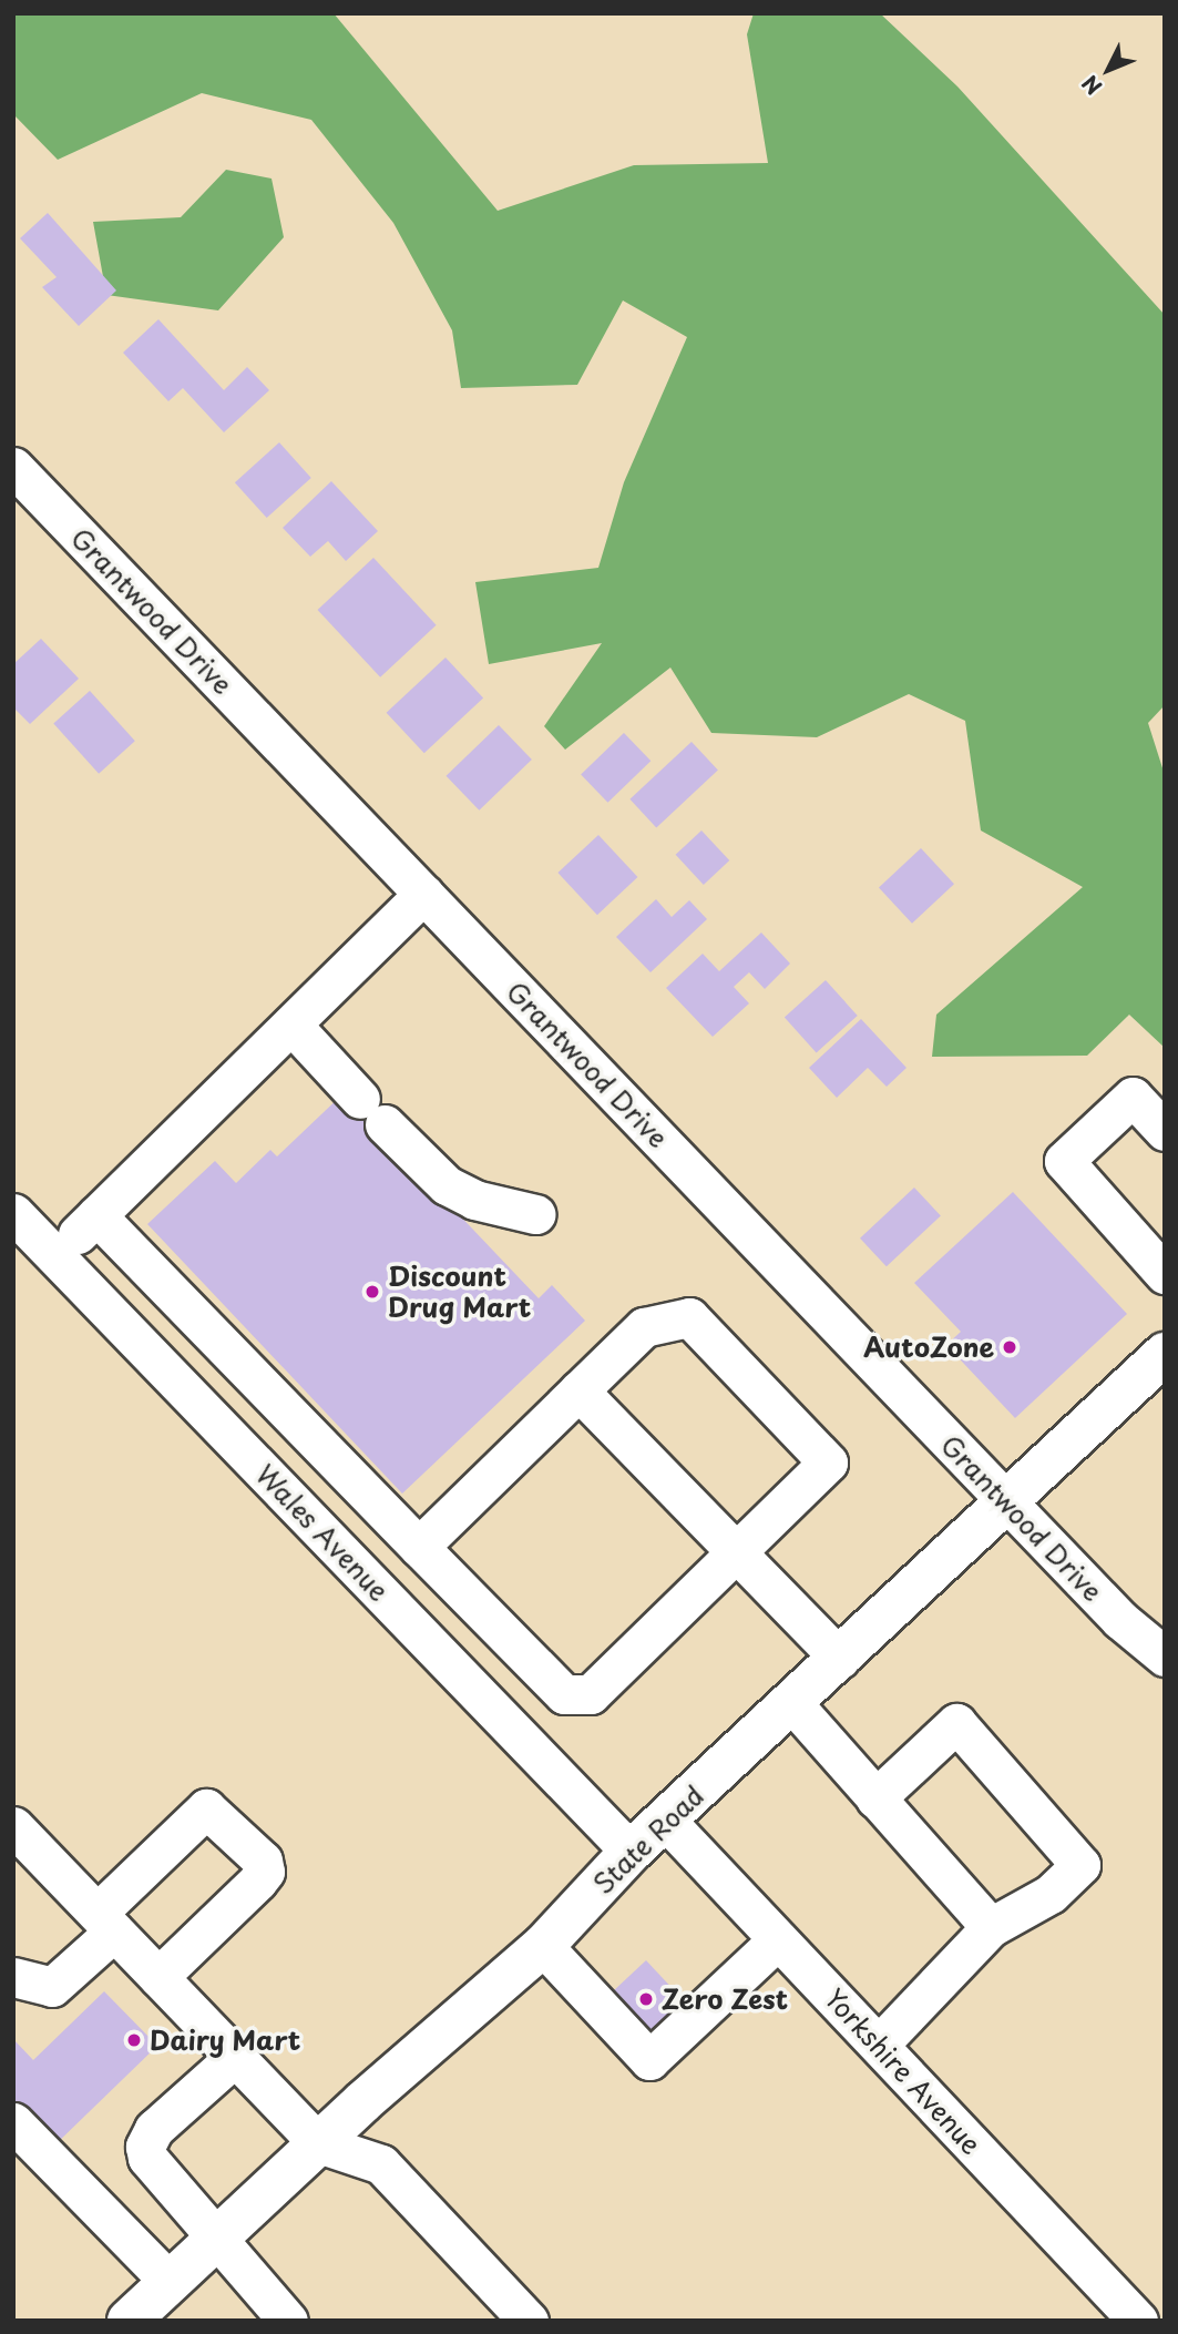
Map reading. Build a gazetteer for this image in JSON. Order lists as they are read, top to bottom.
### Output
{
  "streets": {
    "main road": ["State Road"],
    "street": ["Grantwood Drive", "Wales Avenue", "Yorkshire Avenue"]
  },
  "crossings": [
    ["Grantwood Drive", "State Road"],
    ["Wales Avenue", "State Road"],
    ["State Road", "Yorkshire Avenue"]
  ],
  "places": [
    "Discount Drug Mart",
    "AutoZone",
    "Zero Zest",
    "Dairy Mart"
  ],
  "north": "bottom left"
}
